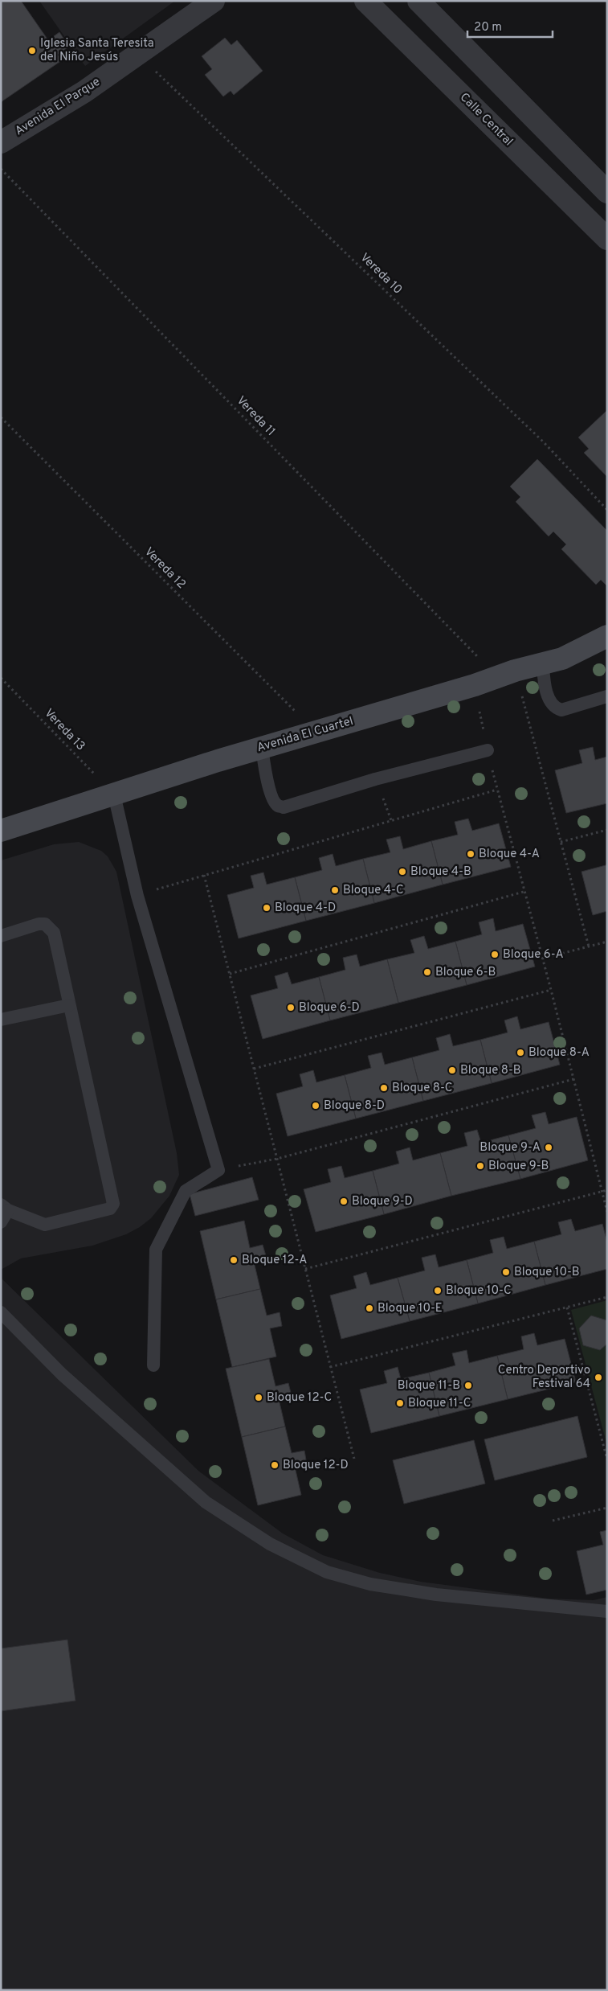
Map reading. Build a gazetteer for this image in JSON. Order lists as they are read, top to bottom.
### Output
{
  "streets": {
    "main road": ["Avenida El Cuartel"],
    "street": ["Avenida El Parque", "Calle Central"],
    "path": [
      "Vereda 10",
      "Vereda 11",
      "Vereda 12",
      "Vereda 13"
    ]
  },
  "crossings": [
    ["Avenida El Parque", "Vereda 10"],
    ["Vereda 11", "Avenida El Cuartel"],
    ["Vereda 12", "Avenida El Cuartel"],
    ["Vereda 13", "Avenida El Cuartel"]
  ],
  "places": [
    "Iglesia Santa Teresita del Niño Jesús",
    "Bloque 4-A",
    "Bloque 4-B",
    "Bloque 4-C",
    "Bloque 4-D",
    "Bloque 6-A",
    "Bloque 6-B",
    "Bloque 6-D",
    "Bloque 8-A",
    "Bloque 8-B",
    "Bloque 8-C",
    "Bloque 8-D",
    "Bloque 9-A",
    "Bloque 9-B",
    "Bloque 9-D",
    "Bloque 12-A",
    "Bloque 10-B",
    "Bloque 10-C",
    "Bloque 10-E",
    "Centro Deportivo Festival 64",
    "Bloque 11-B",
    "Bloque 12-C",
    "Bloque 11-C",
    "Bloque 12-D"
  ],
  "scale_bar": "20 m"
}
